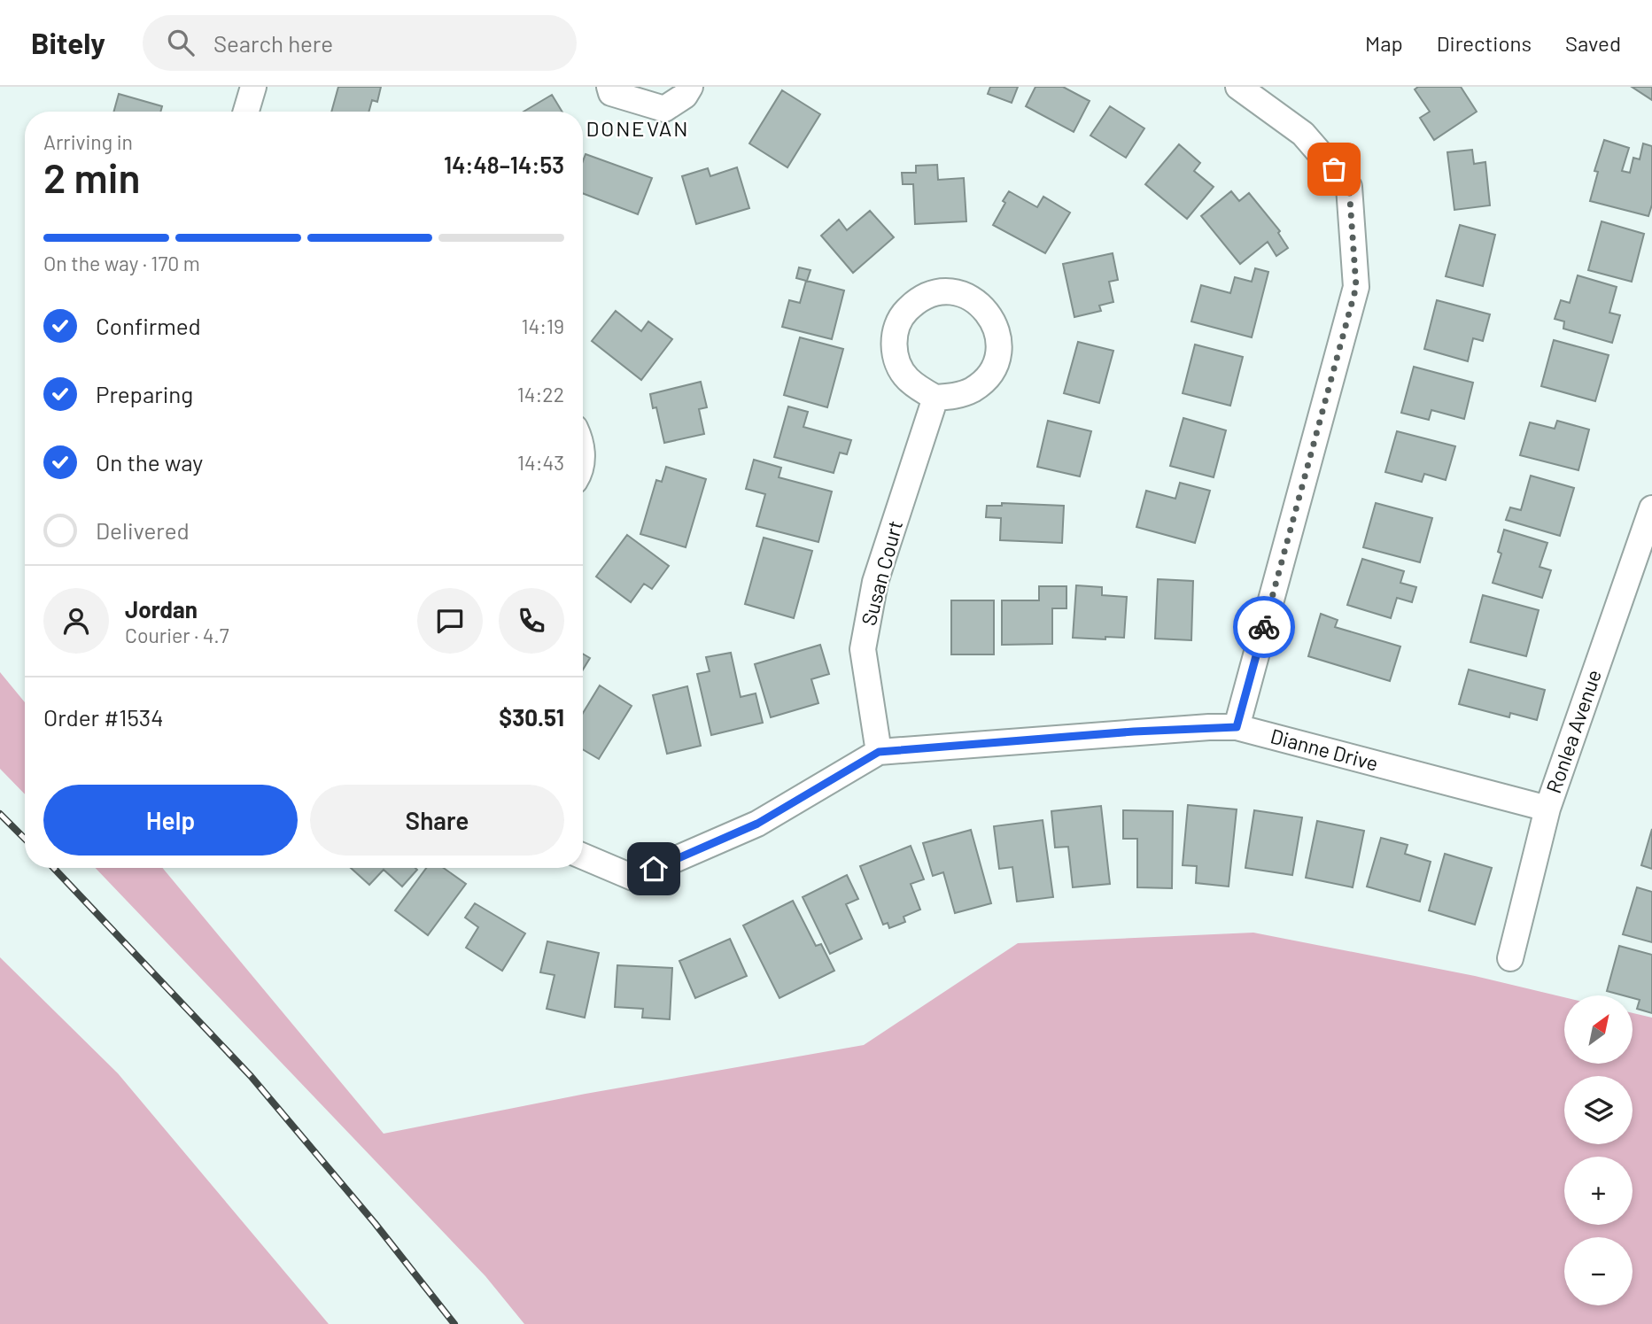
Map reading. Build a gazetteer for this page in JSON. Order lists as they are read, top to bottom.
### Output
{
  "streets": {
    "street": ["Susan Court", "Ronlea Avenue", "Dianne Drive"]
  },
  "crossings": [
    ["Susan Court", "Dianne Drive"],
    ["Ronlea Avenue", "Dianne Drive"]
  ],
  "districts": ["DONEVAN"],
  "north": "top right",
  "page": {
    "header": "Bitely",
    "search": "Search here",
    "nav": ["Map", "Directions", "Saved"],
    "heading": ["2 min", "Arriving in", "14:48–14:53"],
    "panel": [
      "Jordan",
      "Courier · 4.7",
      "Order #1534",
      "$30.51"
    ],
    "bar": "On the way · 170 m",
    "list": [
      ["Confirmed", "14:19"],
      ["Preparing", "14:22"],
      ["On the way", "14:43"],
      "Delivered"
    ],
    "buttons": ["Help", "Share"],
    "map_buttons": ["+", "−"]
  }
}
